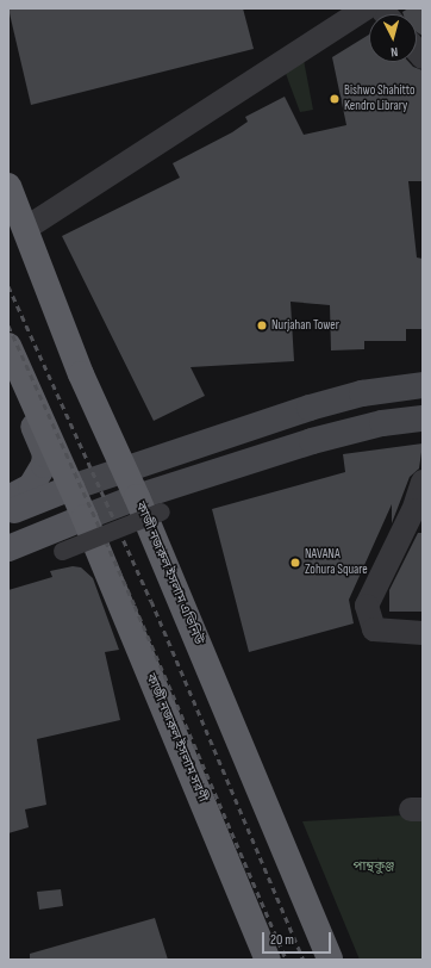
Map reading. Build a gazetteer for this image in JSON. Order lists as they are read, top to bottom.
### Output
{
  "streets": {
    "highway": ["কাজী নজরুল ইসলাম এভিনিউ", "কাজী নজরুল ইসলাম সরণী"]
  },
  "parks": ["পান্থকুঞ্জ"],
  "places": ["Bishwo Shahitto Kendro Library", "Nurjahan Tower", "NAVANA Zohura Square"],
  "scale_bar": "20 m",
  "north": "bottom"
}
